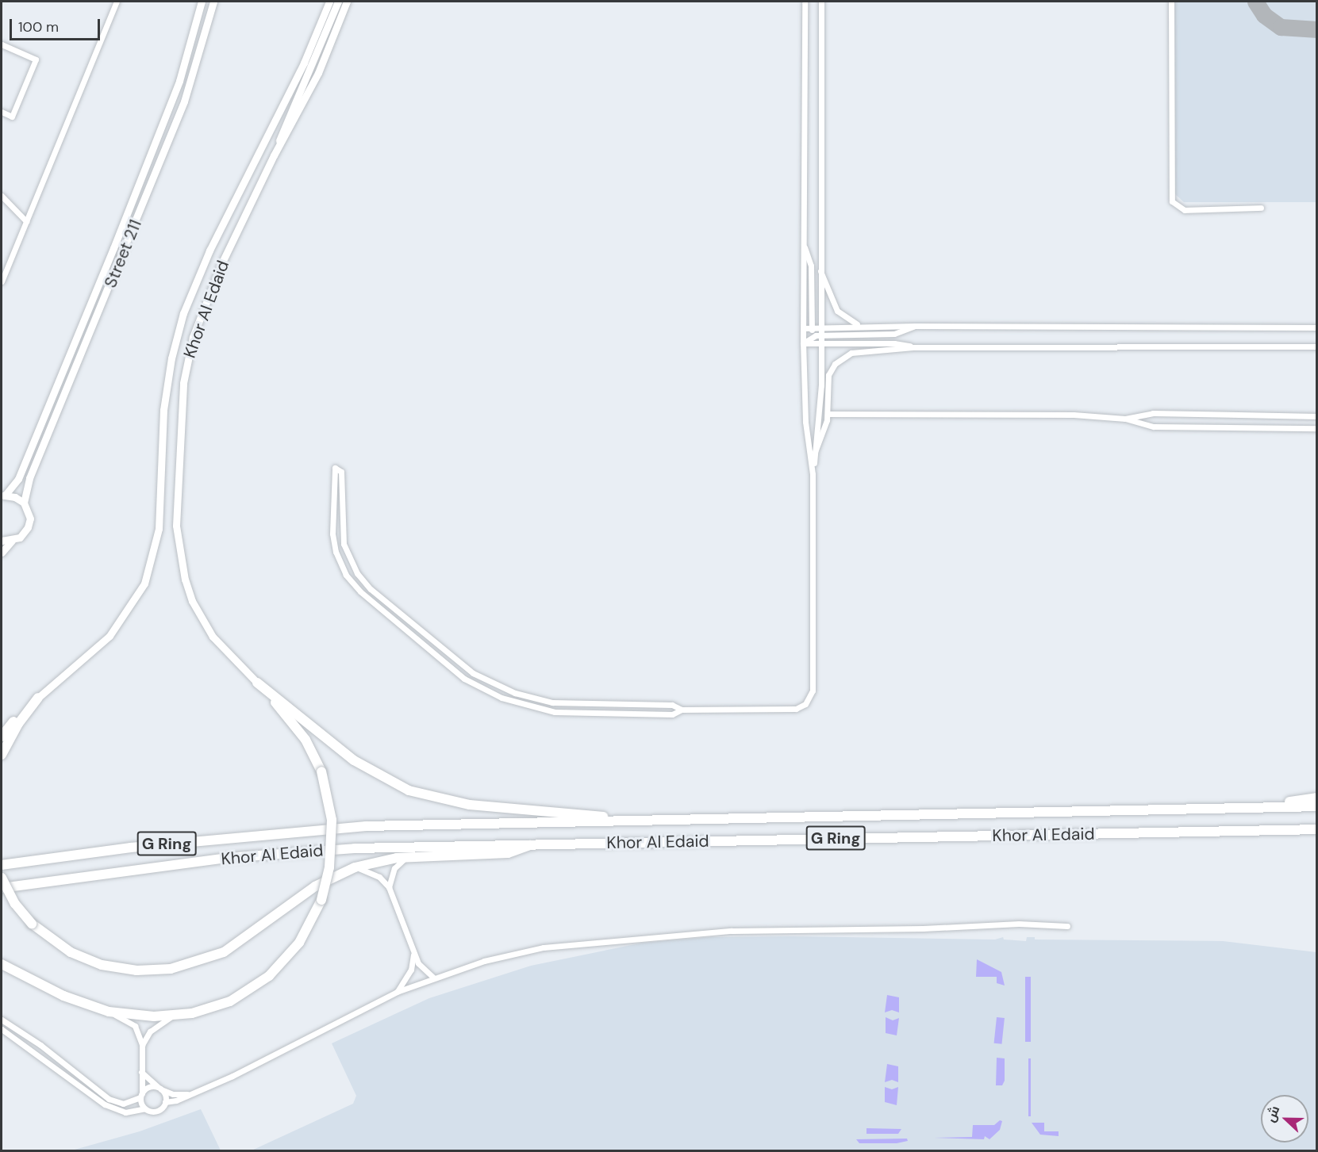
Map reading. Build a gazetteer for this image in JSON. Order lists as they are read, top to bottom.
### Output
{
  "streets": {
    "highway": ["Khor Al Edaid", "G Ring"],
    "main road": ["Street 211"]
  },
  "scale_bar": "100 m",
  "north": "left"
}
